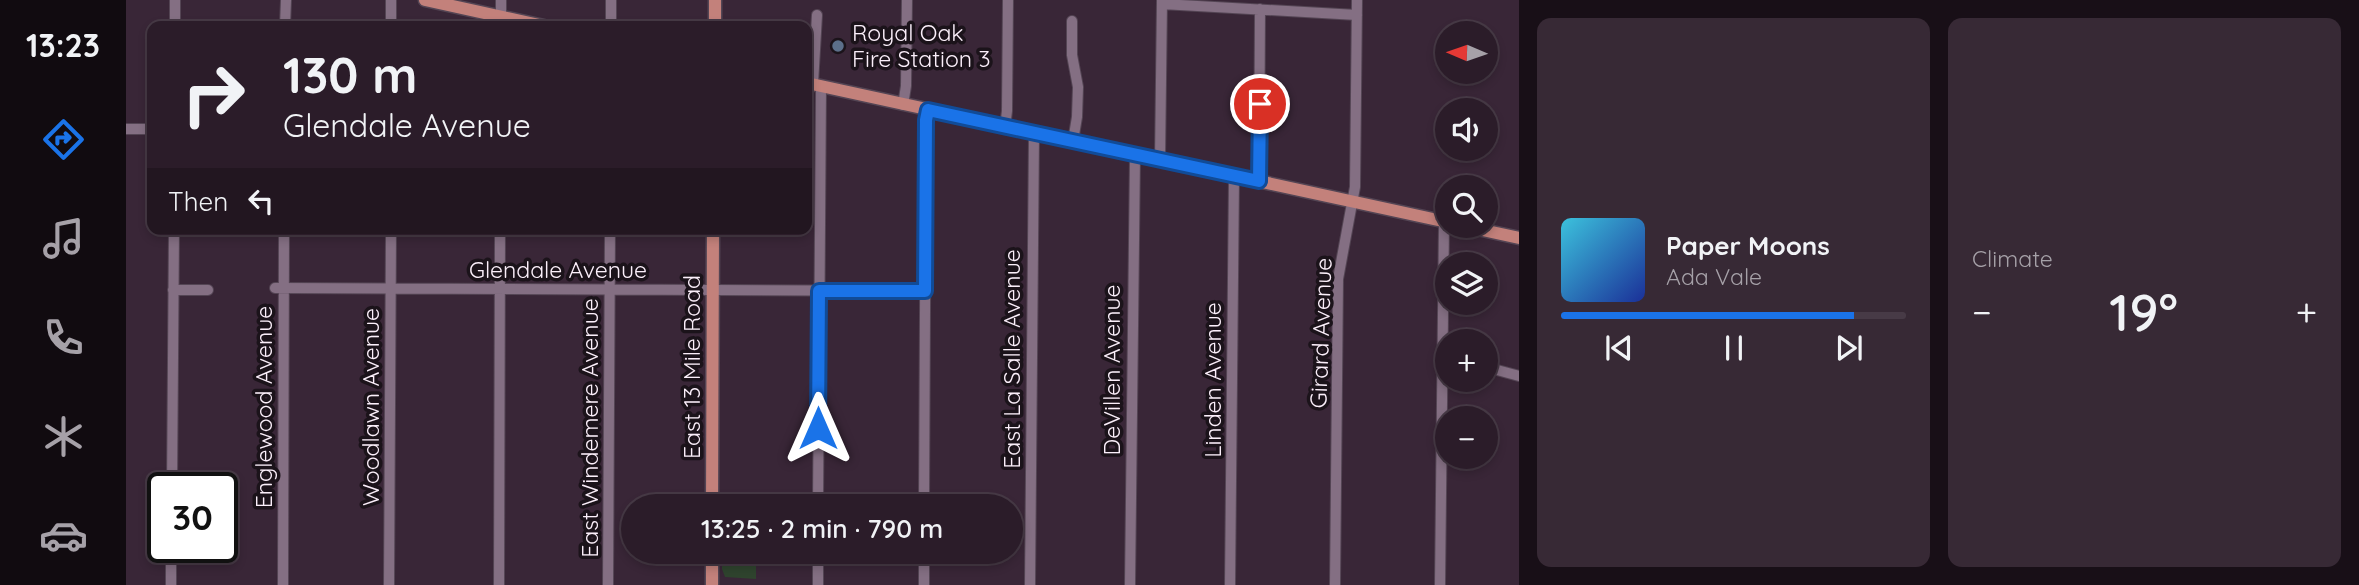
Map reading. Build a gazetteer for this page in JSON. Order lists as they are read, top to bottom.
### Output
{
  "streets": {
    "main road": ["East 13 Mile Road"],
    "street": [
      "Glendale Avenue",
      "Girard Avenue",
      "East La Salle Avenue",
      "DeVillen Avenue",
      "Linden Avenue",
      "Englewood Avenue",
      "Woodlawn Avenue",
      "East Windemere Avenue"
    ]
  },
  "crossings": [
    ["Glendale Avenue", "East 13 Mile Road"],
    ["Glendale Avenue", "Englewood Avenue"],
    ["Glendale Avenue", "Woodlawn Avenue"],
    ["Glendale Avenue", "East Windemere Avenue"]
  ],
  "places": ["Royal Oak Fire Station 3"],
  "north": "left",
  "page": {
    "tabs": "13:23",
    "tile": "Climate",
    "map_buttons": ["+", "−"],
    "turn": ["130 m", "Glendale Avenue"],
    "then": "Then",
    "song": ["Paper Moons", "Ada Vale"],
    "heat": ["−", "19°", "+"],
    "limit": "30",
    "trip": "13:25 · 2 min · 790 m"
  }
}
